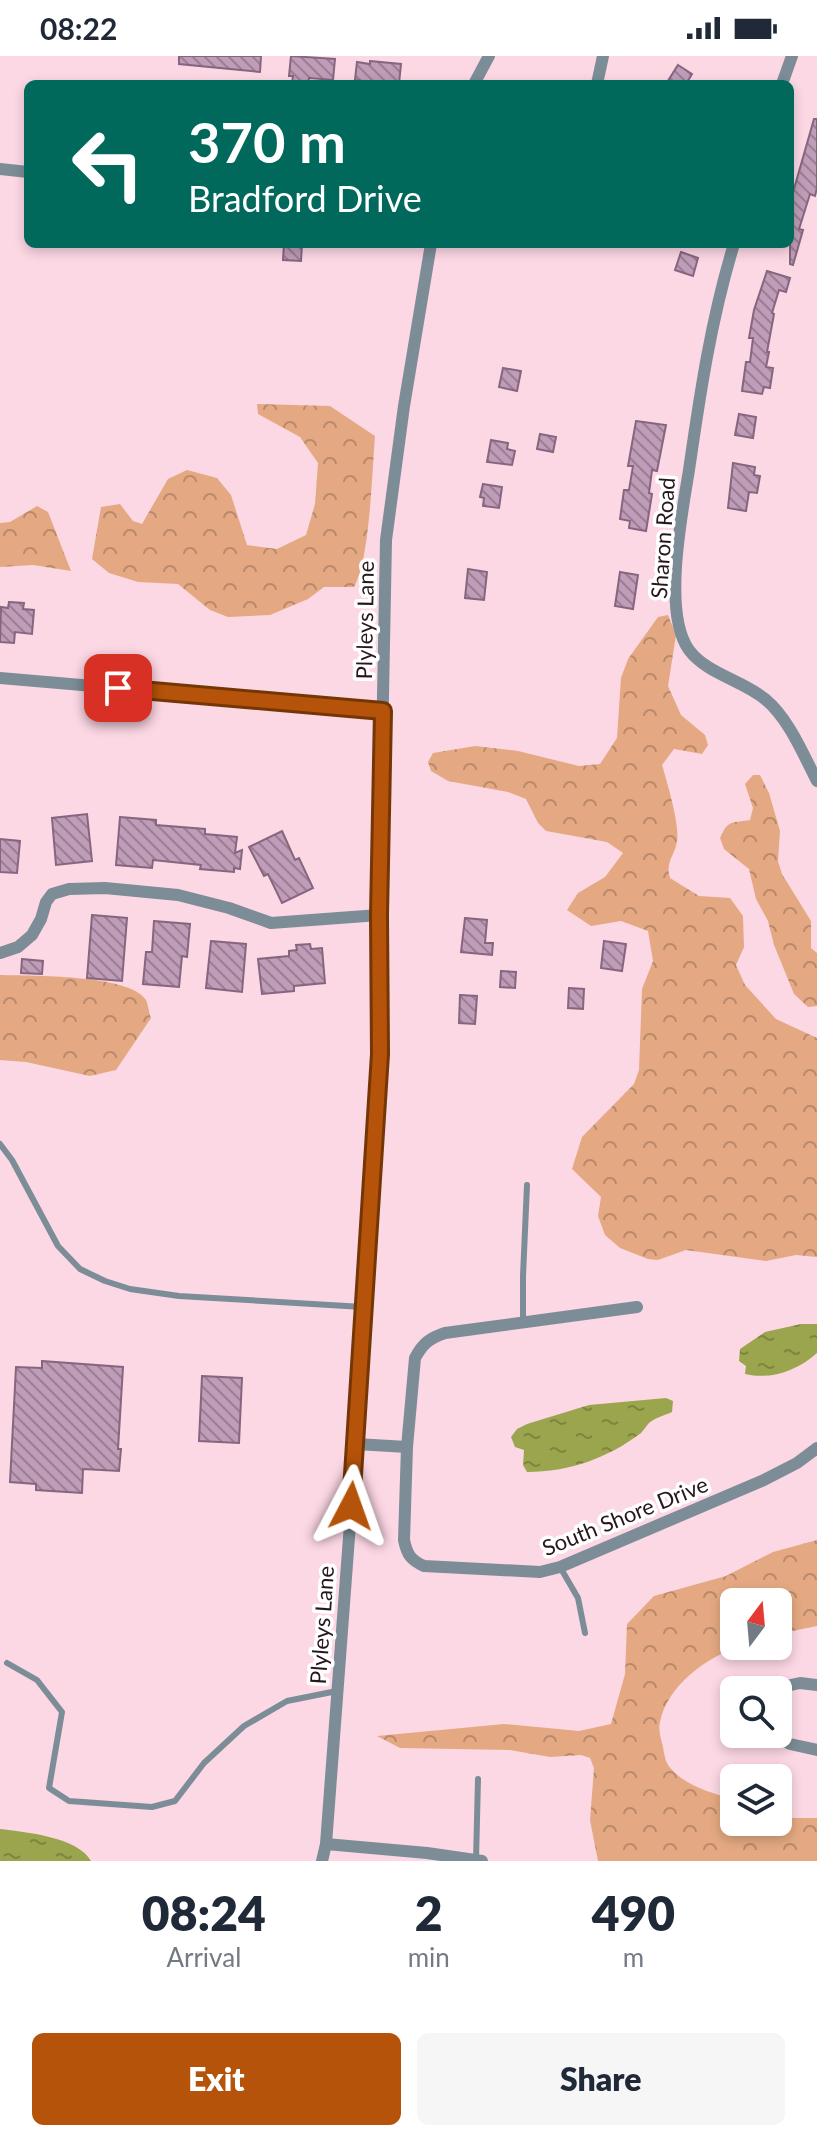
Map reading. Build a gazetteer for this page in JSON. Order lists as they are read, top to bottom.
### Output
{
  "streets": {
    "street": ["Sharon Road", "Plyleys Lane", "South Shore Drive"]
  },
  "north": "top",
  "page": {
    "status": "08:22",
    "turn": ["370 m", "Bradford Drive"],
    "eta": [
      "08:24",
      "Arrival",
      "2",
      "min",
      "490",
      "m"
    ],
    "buttons": ["Exit", "Share"]
  }
}
